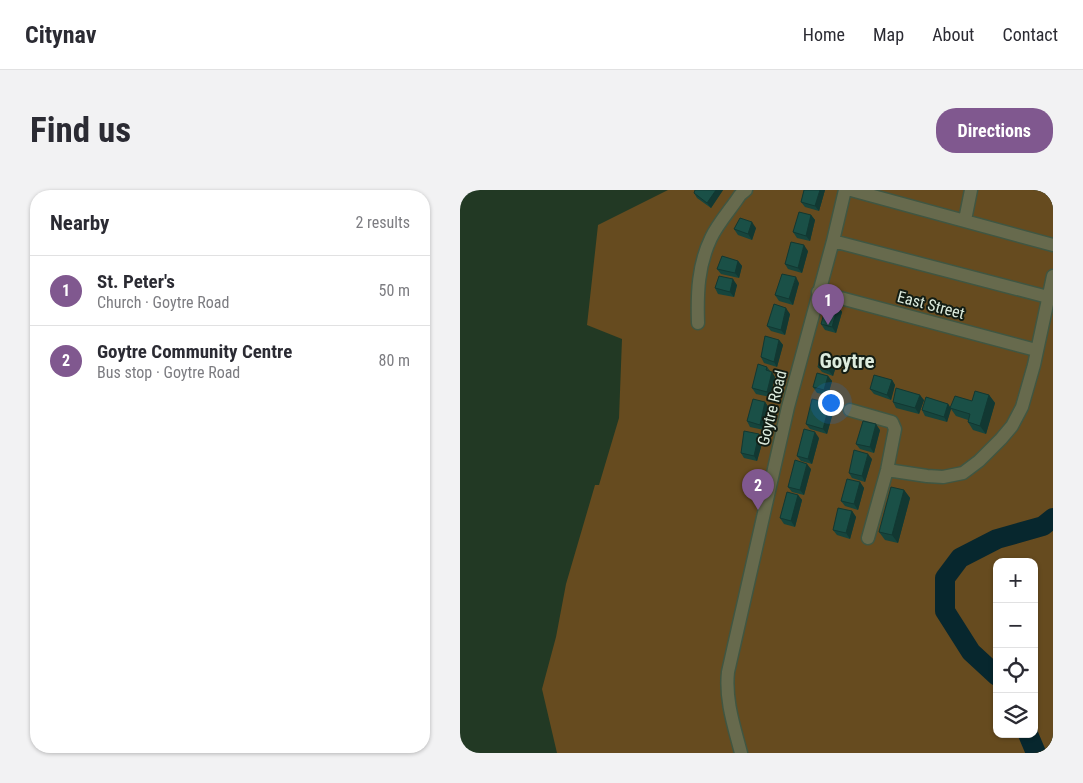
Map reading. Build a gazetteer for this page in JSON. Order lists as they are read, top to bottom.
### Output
{
  "streets": {
    "street": ["East Street", "Goytre Road"]
  },
  "crossings": [
    ["East Street", "Goytre Road"]
  ],
  "districts": ["Goytre"],
  "page": {
    "header": "Citynav",
    "nav": [
      "Home",
      "Map",
      "About",
      "Contact"
    ],
    "buttons": "Directions",
    "title": "Find us",
    "heading": ["Nearby", "2 results"],
    "list": [
      {
        "mark": "1",
        "name": "St. Peter's",
        "note": "Church · Goytre Road",
        "value": "50 m"
      },
      {
        "mark": "2",
        "name": "Goytre Community Centre",
        "note": "Bus stop · Goytre Road",
        "value": "80 m"
      }
    ],
    "pins": ["1", "2"],
    "map_buttons": ["+", "−"]
  }
}
